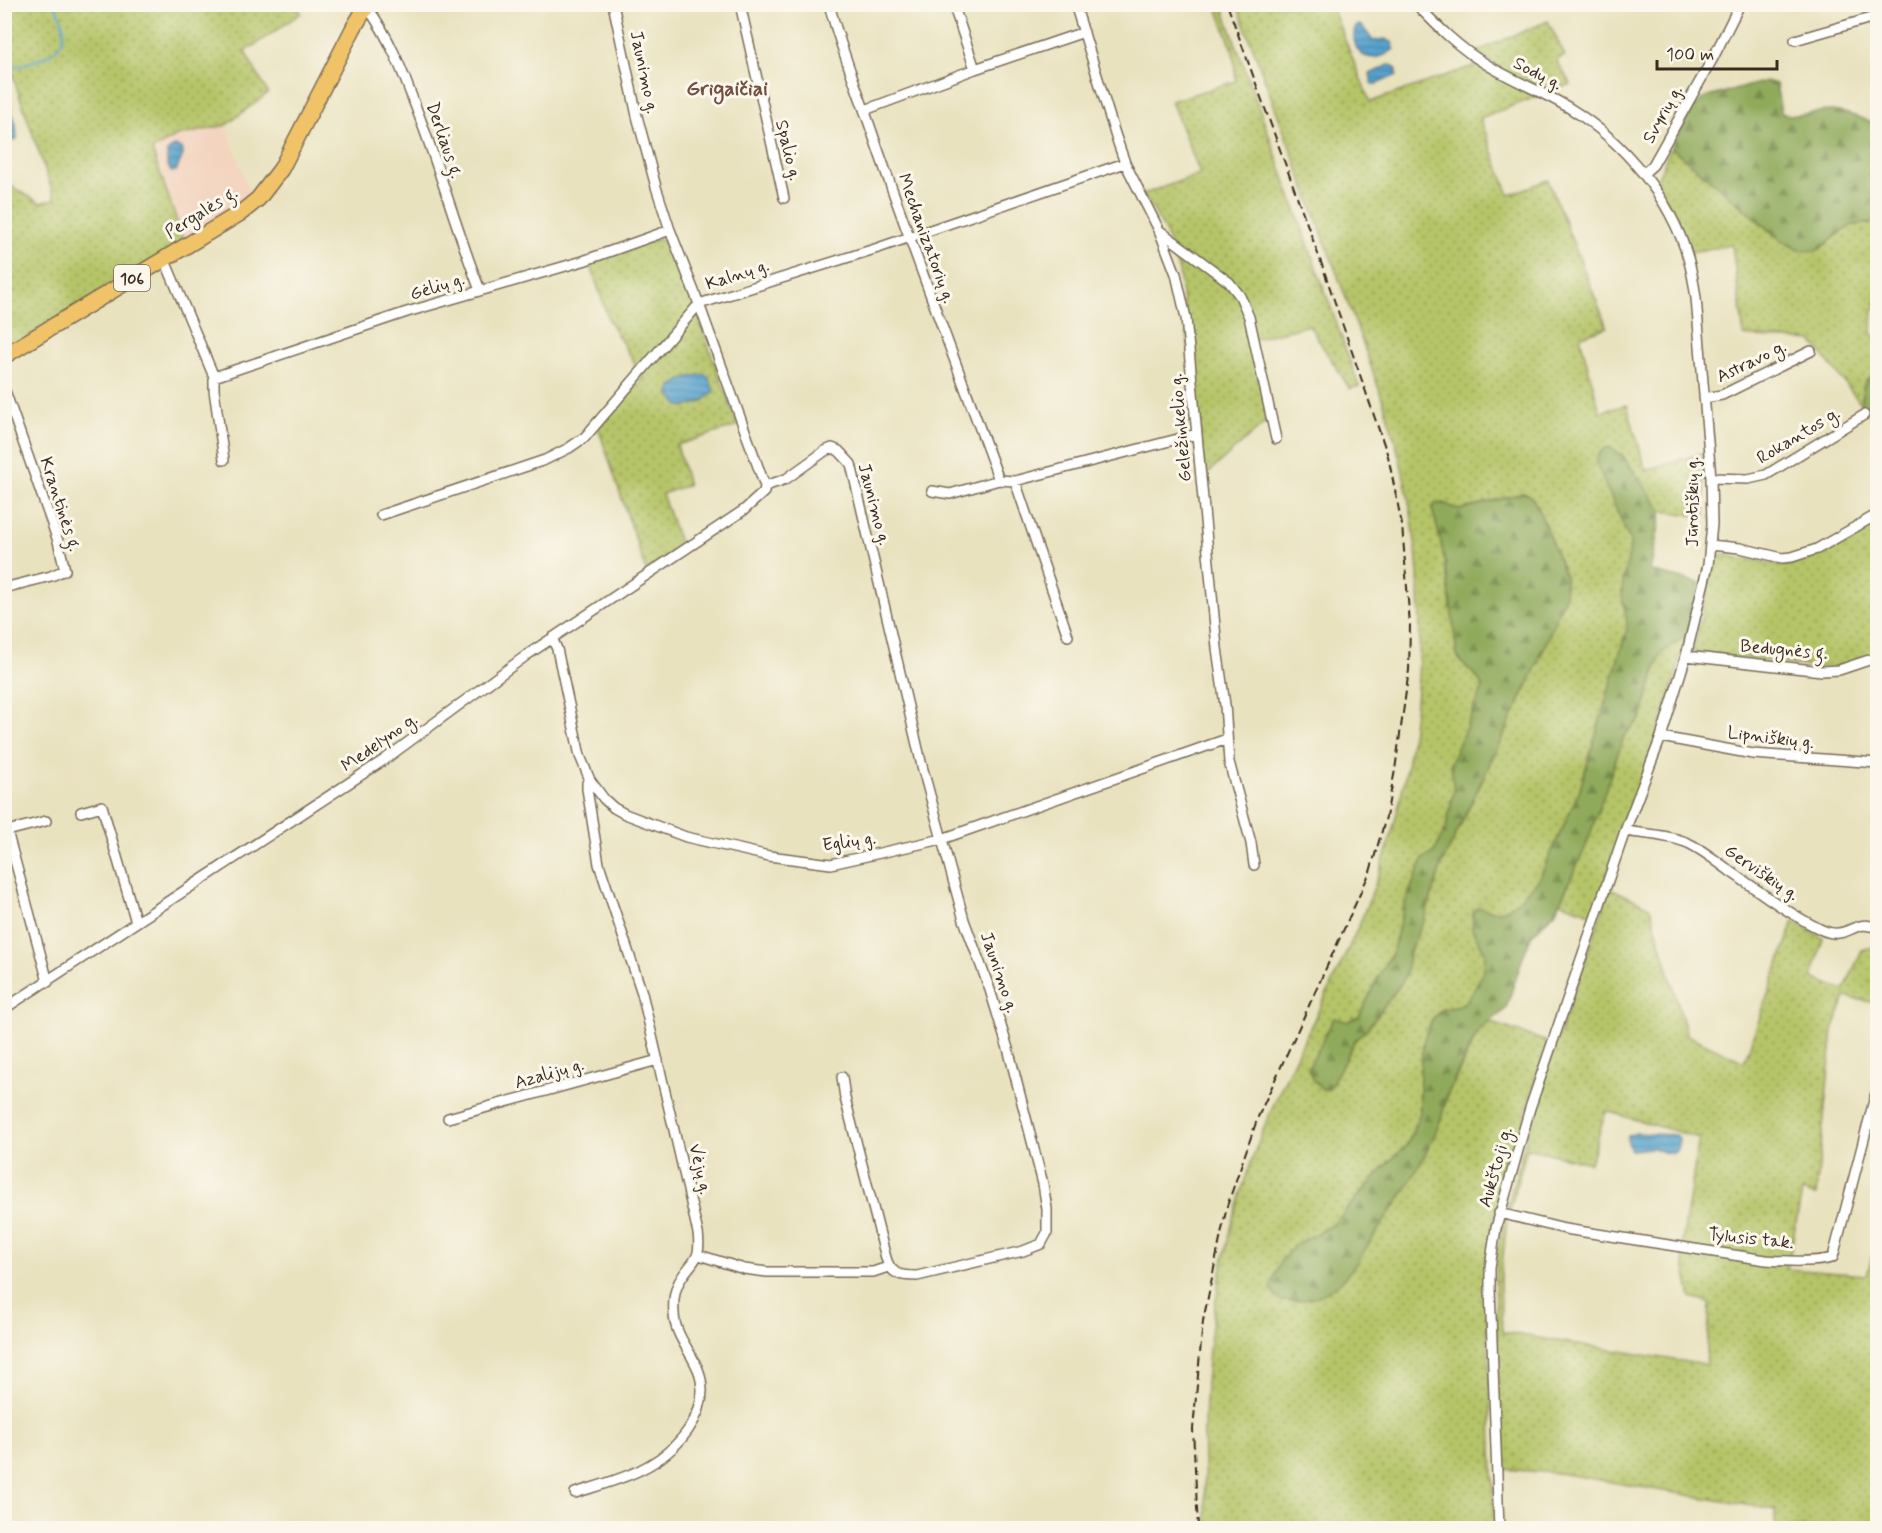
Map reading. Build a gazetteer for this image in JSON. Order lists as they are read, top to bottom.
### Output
{
  "streets": {
    "main road": ["Pergalės g.", "106"],
    "street": [
      "Jaunimo g.",
      "Sodų g.",
      "Svyrių g.",
      "Derliaus g.",
      "Spalio g.",
      "Mechanizatorių g.",
      "Kalnų g.",
      "Gėlių g.",
      "Astravo g.",
      "Geležinkelio g.",
      "Rokantos g.",
      "Jūrotiškių g.",
      "Krantinės g.",
      "Bedugnės g.",
      "Lipniškių g.",
      "Medelyno g.",
      "Eglių g.",
      "Gerviškių g.",
      "Azalijų g.",
      "Aukštoji g.",
      "Vėjų g.",
      "Tylusis tak."
    ]
  },
  "crossings": [
    ["Jaunimo g.", "Kalnų g."],
    ["Jaunimo g.", "Gėlių g."],
    ["Jaunimo g.", "Medelyno g."],
    ["Jaunimo g.", "Eglių g."],
    ["Sodų g.", "Svyrių g."],
    ["Sodų g.", "Jūrotiškių g."],
    ["Svyrių g.", "Jūrotiškių g."],
    ["Derliaus g.", "Pergalės g."],
    ["Derliaus g.", "Gėlių g."],
    ["Mechanizatorių g.", "Kalnų g."],
    ["Kalnų g.", "Geležinkelio g."],
    ["Astravo g.", "Jūrotiškių g."],
    ["Geležinkelio g.", "Eglių g."],
    ["Rokantos g.", "Jūrotiškių g."],
    ["Jūrotiškių g.", "Bedugnės g."],
    ["Jūrotiškių g.", "Lipniškių g."],
    ["Jūrotiškių g.", "Gerviškių g."],
    ["Jūrotiškių g.", "Aukštoji g."],
    ["Medelyno g.", "Eglių g."],
    ["Eglių g.", "Vėjų g."],
    ["Gerviškių g.", "Aukštoji g."],
    ["Azalijų g.", "Vėjų g."],
    ["Aukštoji g.", "Tylusis tak."]
  ],
  "districts": ["Grigaičiai"],
  "scale_bar": "100 m"
}
